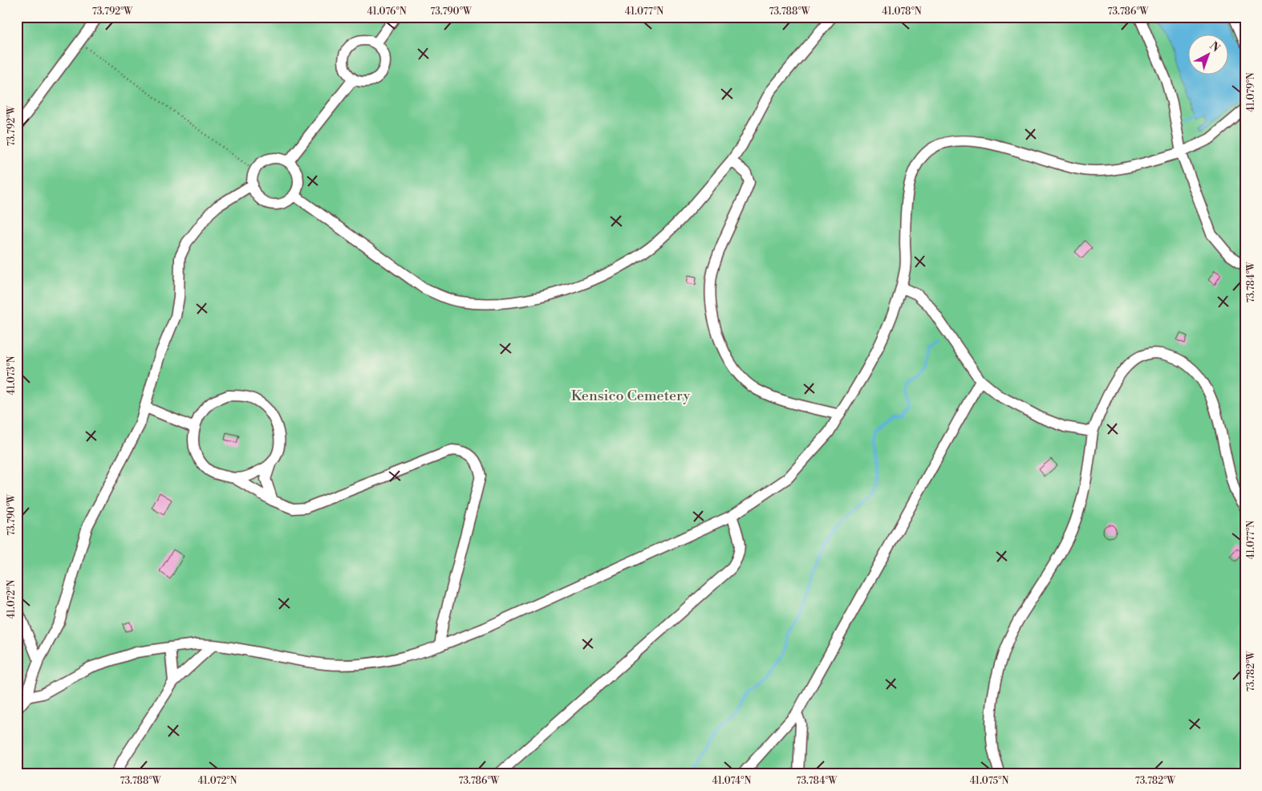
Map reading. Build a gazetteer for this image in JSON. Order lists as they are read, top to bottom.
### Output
{
  "parks": ["Kensico Cemetery"],
  "north": "top right",
  "coordinates": [
    "73.792°W",
    "41.076°N",
    "73.790°W",
    "41.077°N",
    "73.788°W",
    "41.078°N",
    "73.786°W",
    "41.079°N",
    "73.784°W",
    "41.073°N",
    "41.072°N",
    "73.782°W",
    "41.074°N",
    "41.075°N"
  ]
}
